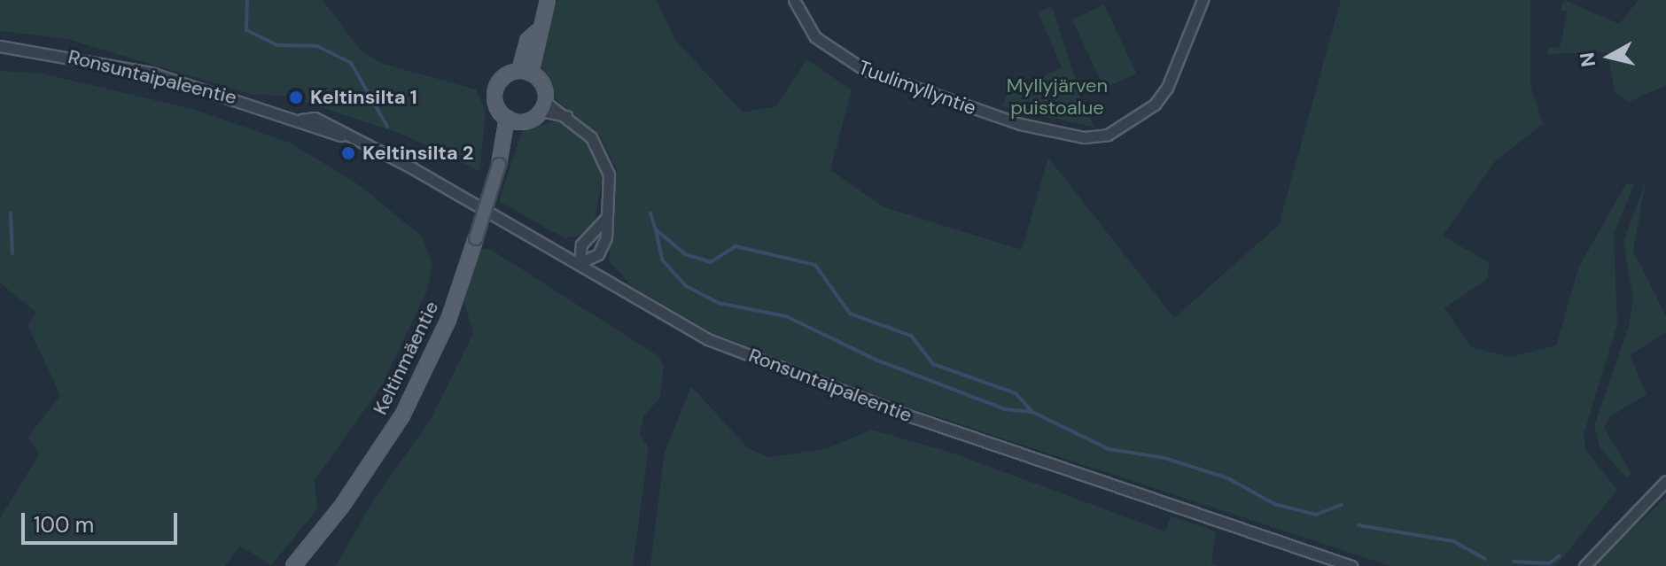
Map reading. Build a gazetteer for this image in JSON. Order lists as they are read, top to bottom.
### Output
{
  "streets": {
    "main road": ["Keltinmäentie"],
    "street": ["Ronsuntaipaleentie", "Tuulimyllyntie"]
  },
  "parks": ["Myllyjärven puistoalue"],
  "places": ["Keltinsilta 1", "Keltinsilta 2"],
  "scale_bar": "100 m",
  "north": "left"
}
